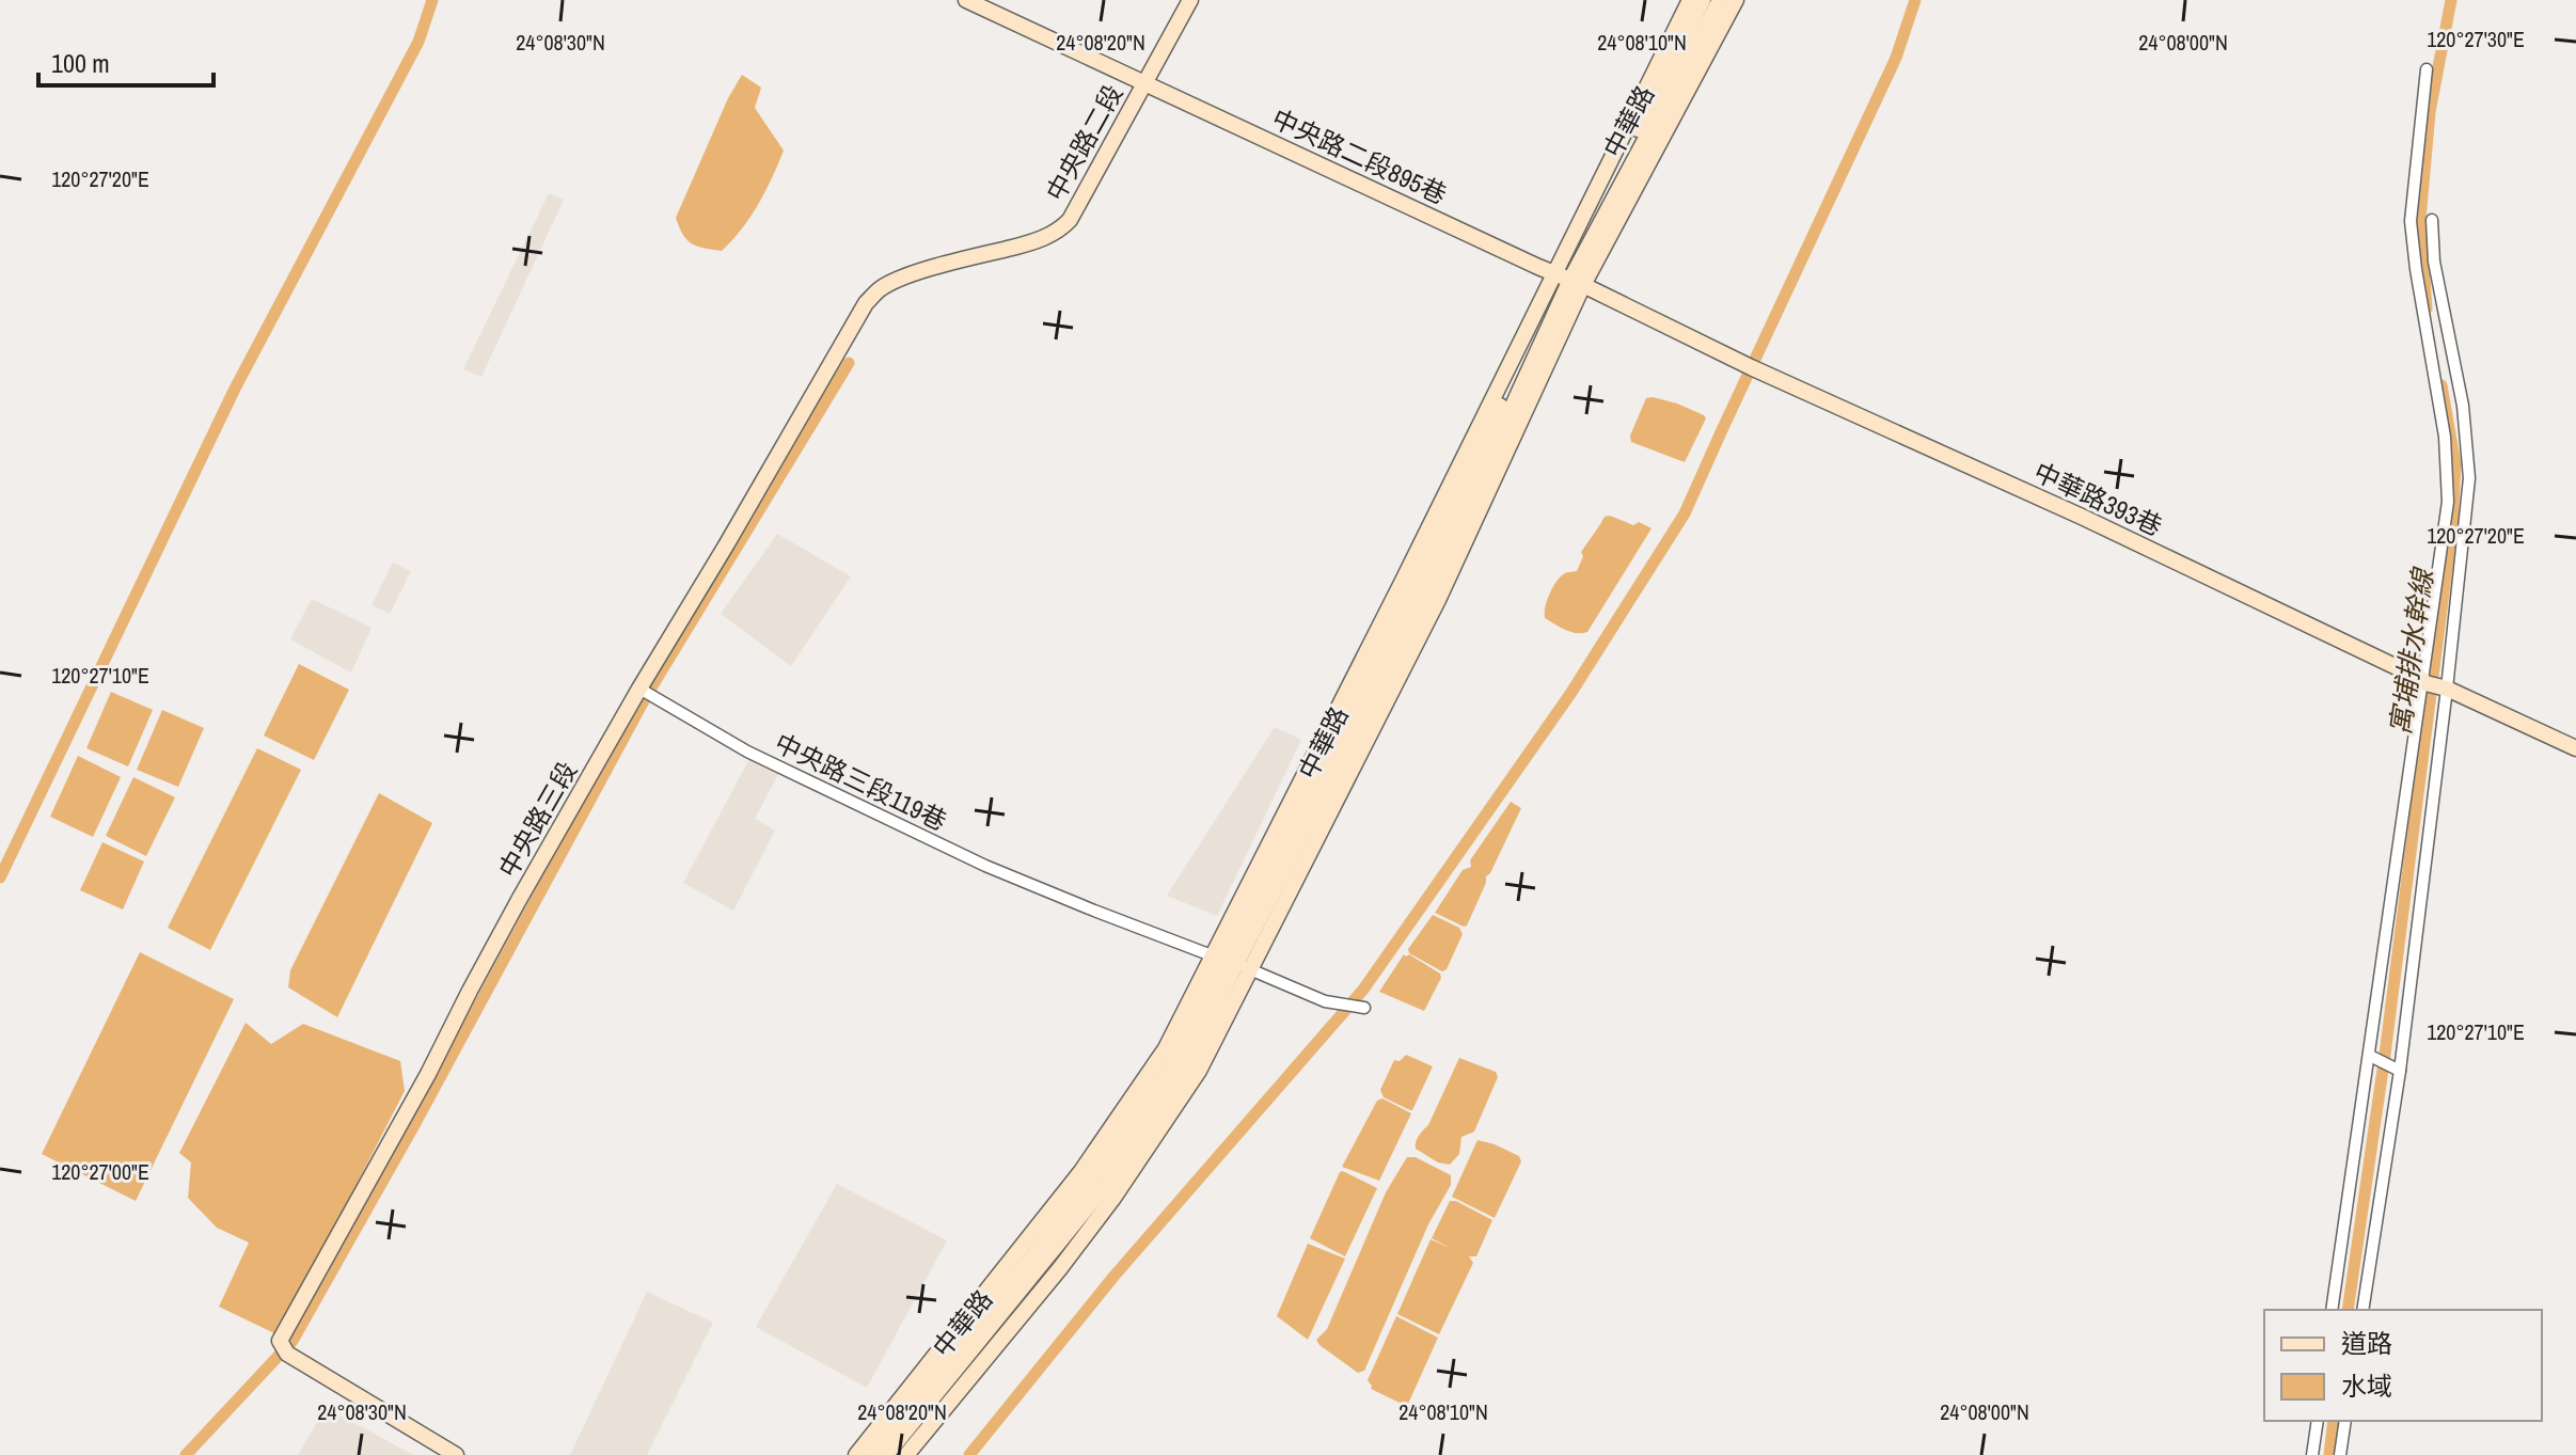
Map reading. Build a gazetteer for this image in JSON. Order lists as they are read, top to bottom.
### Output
{
  "streets": {
    "main road": [
      "中華路",
      "中央路二段",
      "中央路二段895巷",
      "中華路393巷",
      "中央路三段"
    ],
    "street": ["中央路三段119巷"]
  },
  "crossings": [
    ["中華路", "中央路二段895巷"],
    ["中華路", "中華路393巷"],
    ["中華路", "中央路三段119巷"],
    ["中央路二段", "中央路二段895巷"],
    ["中央路二段", "中央路三段"],
    ["中央路二段895巷", "中華路393巷"],
    ["中央路三段119巷", "中央路三段"]
  ],
  "water": ["寓埔排水幹線"],
  "legend": ["道路", "水域"],
  "scale_bar": "100 m",
  "coordinates": [
    "120°27'30\"E",
    "24°08'30\"N",
    "24°08'20\"N",
    "24°08'10\"N",
    "24°08'00\"N",
    "120°27'20\"E",
    "120°27'10\"E",
    "120°27'00\"E"
  ]
}
